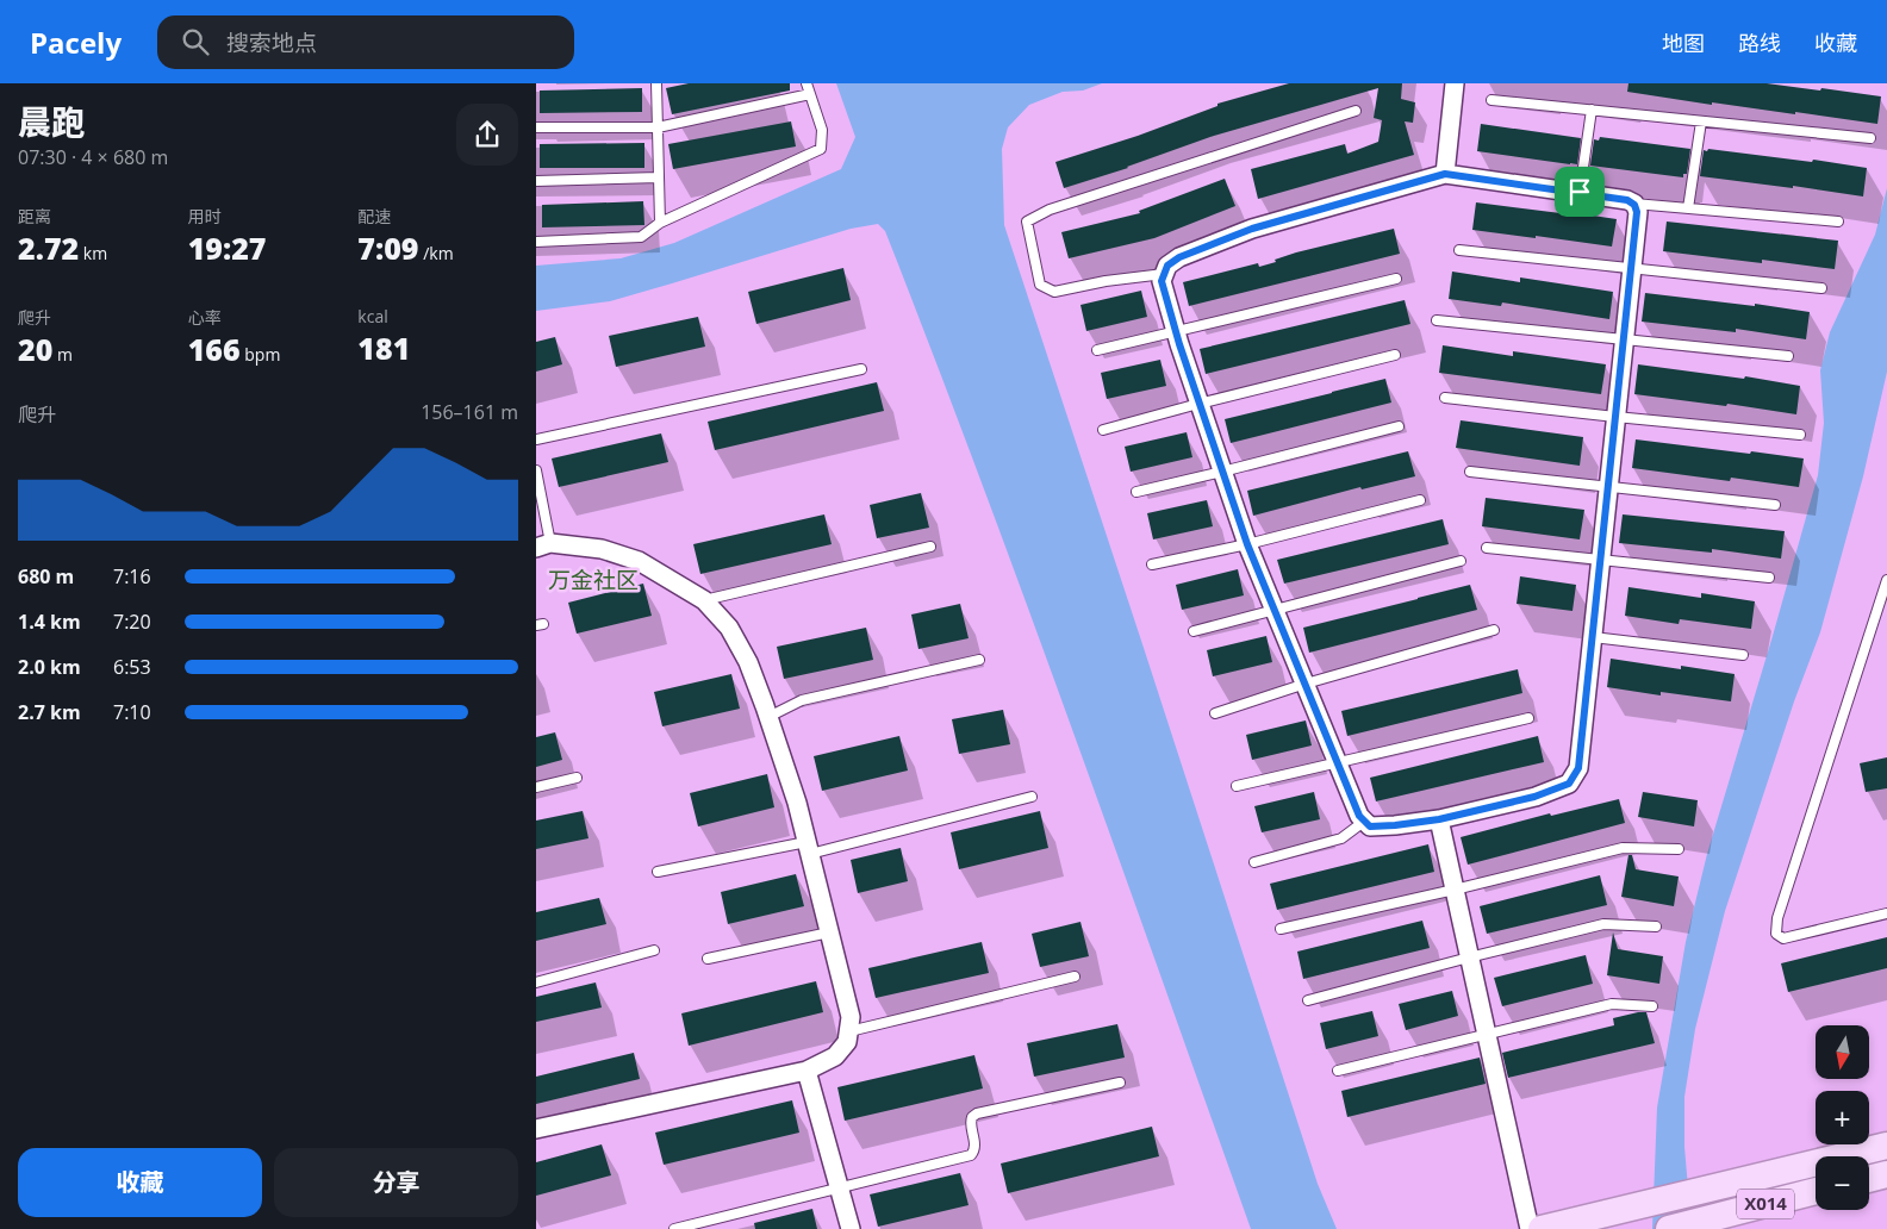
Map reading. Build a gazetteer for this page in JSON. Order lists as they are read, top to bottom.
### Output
{
  "streets": {
    "main road": ["X014"]
  },
  "districts": ["万金社区"],
  "north": "bottom",
  "page": {
    "header": "Pacely",
    "search": "搜索地点",
    "nav": ["地图", "路线", "收藏"],
    "heading": ["晨跑", "07:30 · 4 × 680 m"],
    "stats": [
      ["距离", "2.72 km"],
      ["用时", "19:27"],
      ["配速", "7:09 /km"],
      ["爬升", "20 m"],
      ["心率", "166 bpm"],
      ["kcal", "181"]
    ],
    "chart": ["爬升", "156–161 m"],
    "list": [
      {
        "name": "680 m",
        "note": "7:16"
      },
      {
        "name": "1.4 km",
        "note": "7:20"
      },
      {
        "name": "2.0 km",
        "note": "6:53"
      },
      {
        "name": "2.7 km",
        "note": "7:10"
      }
    ],
    "map_buttons": ["+", "−"],
    "buttons": ["收藏", "分享"]
  }
}
